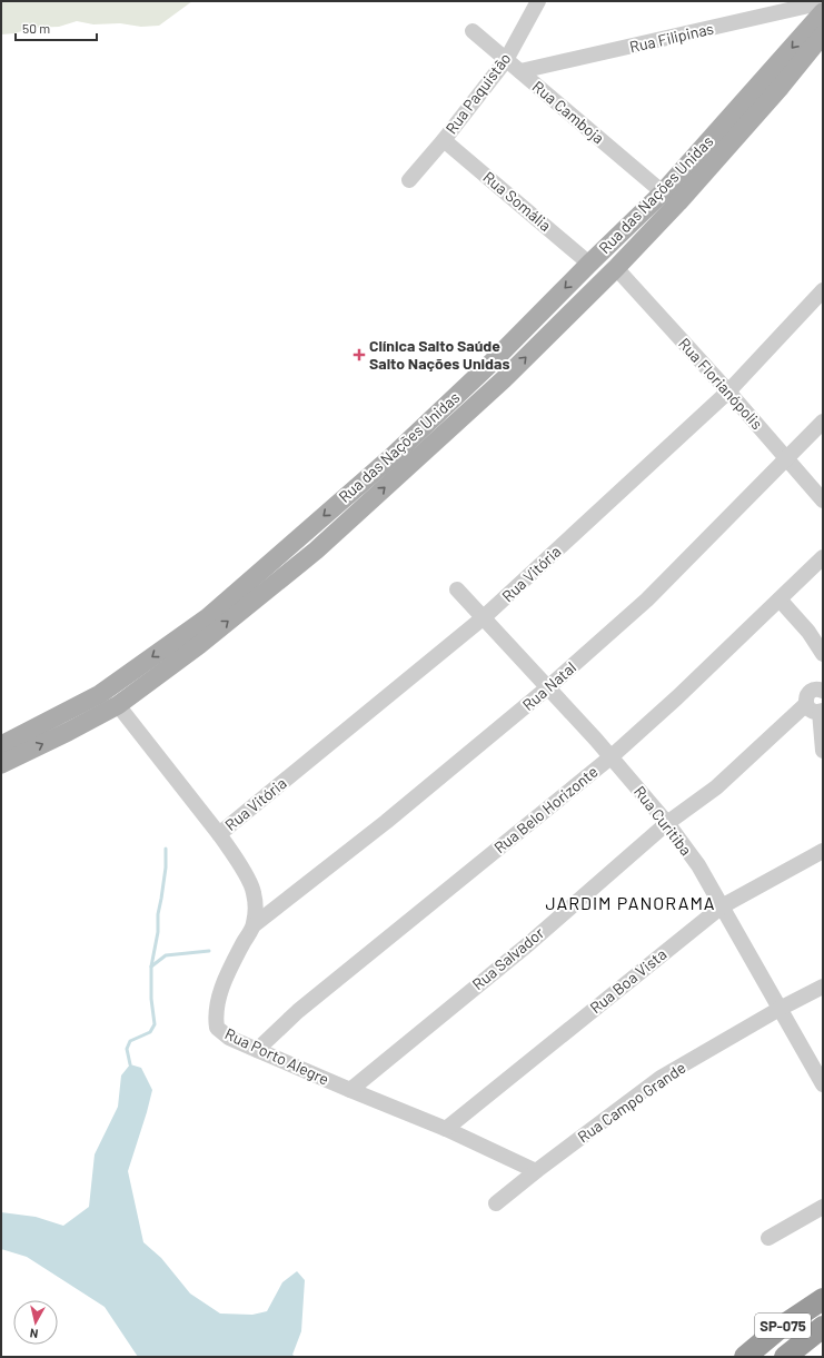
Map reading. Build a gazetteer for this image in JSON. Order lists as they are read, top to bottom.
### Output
{
  "streets": {
    "highway": ["SP-075"],
    "main road": ["Rua das Nações Unidas"],
    "street": [
      "Rua Filipinas",
      "Rua Paquistão",
      "Rua Camboja",
      "Rua Somália",
      "Rua Florianópolis",
      "Rua Vitória",
      "Rua Natal",
      "Rua Belo Horizonte",
      "Rua Curitiba",
      "Rua Salvador",
      "Rua Boa Vista",
      "Rua Porto Alegre",
      "Rua Campo Grande"
    ]
  },
  "crossings": [
    ["Rua Filipinas", "Rua Camboja"],
    ["Rua Paquistão", "Rua Camboja"],
    ["Rua Paquistão", "Rua Somália"],
    ["Rua Camboja", "Rua das Nações Unidas"],
    ["Rua das Nações Unidas", "Rua Somália"],
    ["Rua das Nações Unidas", "Rua Florianópolis"],
    ["Rua das Nações Unidas", "Rua Porto Alegre"],
    ["Rua Florianópolis", "Rua Vitória"],
    ["Rua Florianópolis", "Rua Natal"],
    ["Rua Vitória", "Rua Curitiba"],
    ["Rua Vitória", "Rua Porto Alegre"],
    ["Rua Natal", "Rua Curitiba"],
    ["Rua Natal", "Rua Porto Alegre"],
    ["Rua Belo Horizonte", "Rua Curitiba"],
    ["Rua Belo Horizonte", "Rua Porto Alegre"],
    ["Rua Curitiba", "Rua Salvador"],
    ["Rua Curitiba", "Rua Boa Vista"],
    ["Rua Curitiba", "Rua Campo Grande"],
    ["Rua Salvador", "Rua Porto Alegre"],
    ["Rua Boa Vista", "Rua Porto Alegre"],
    ["Rua Porto Alegre", "Rua Campo Grande"]
  ],
  "districts": ["JARDIM PANORAMA"],
  "places": {
    "health": ["Clínica Salto Saúde Salto Nações Unidas"]
  },
  "scale_bar": "50 m",
  "north": "bottom"
}
